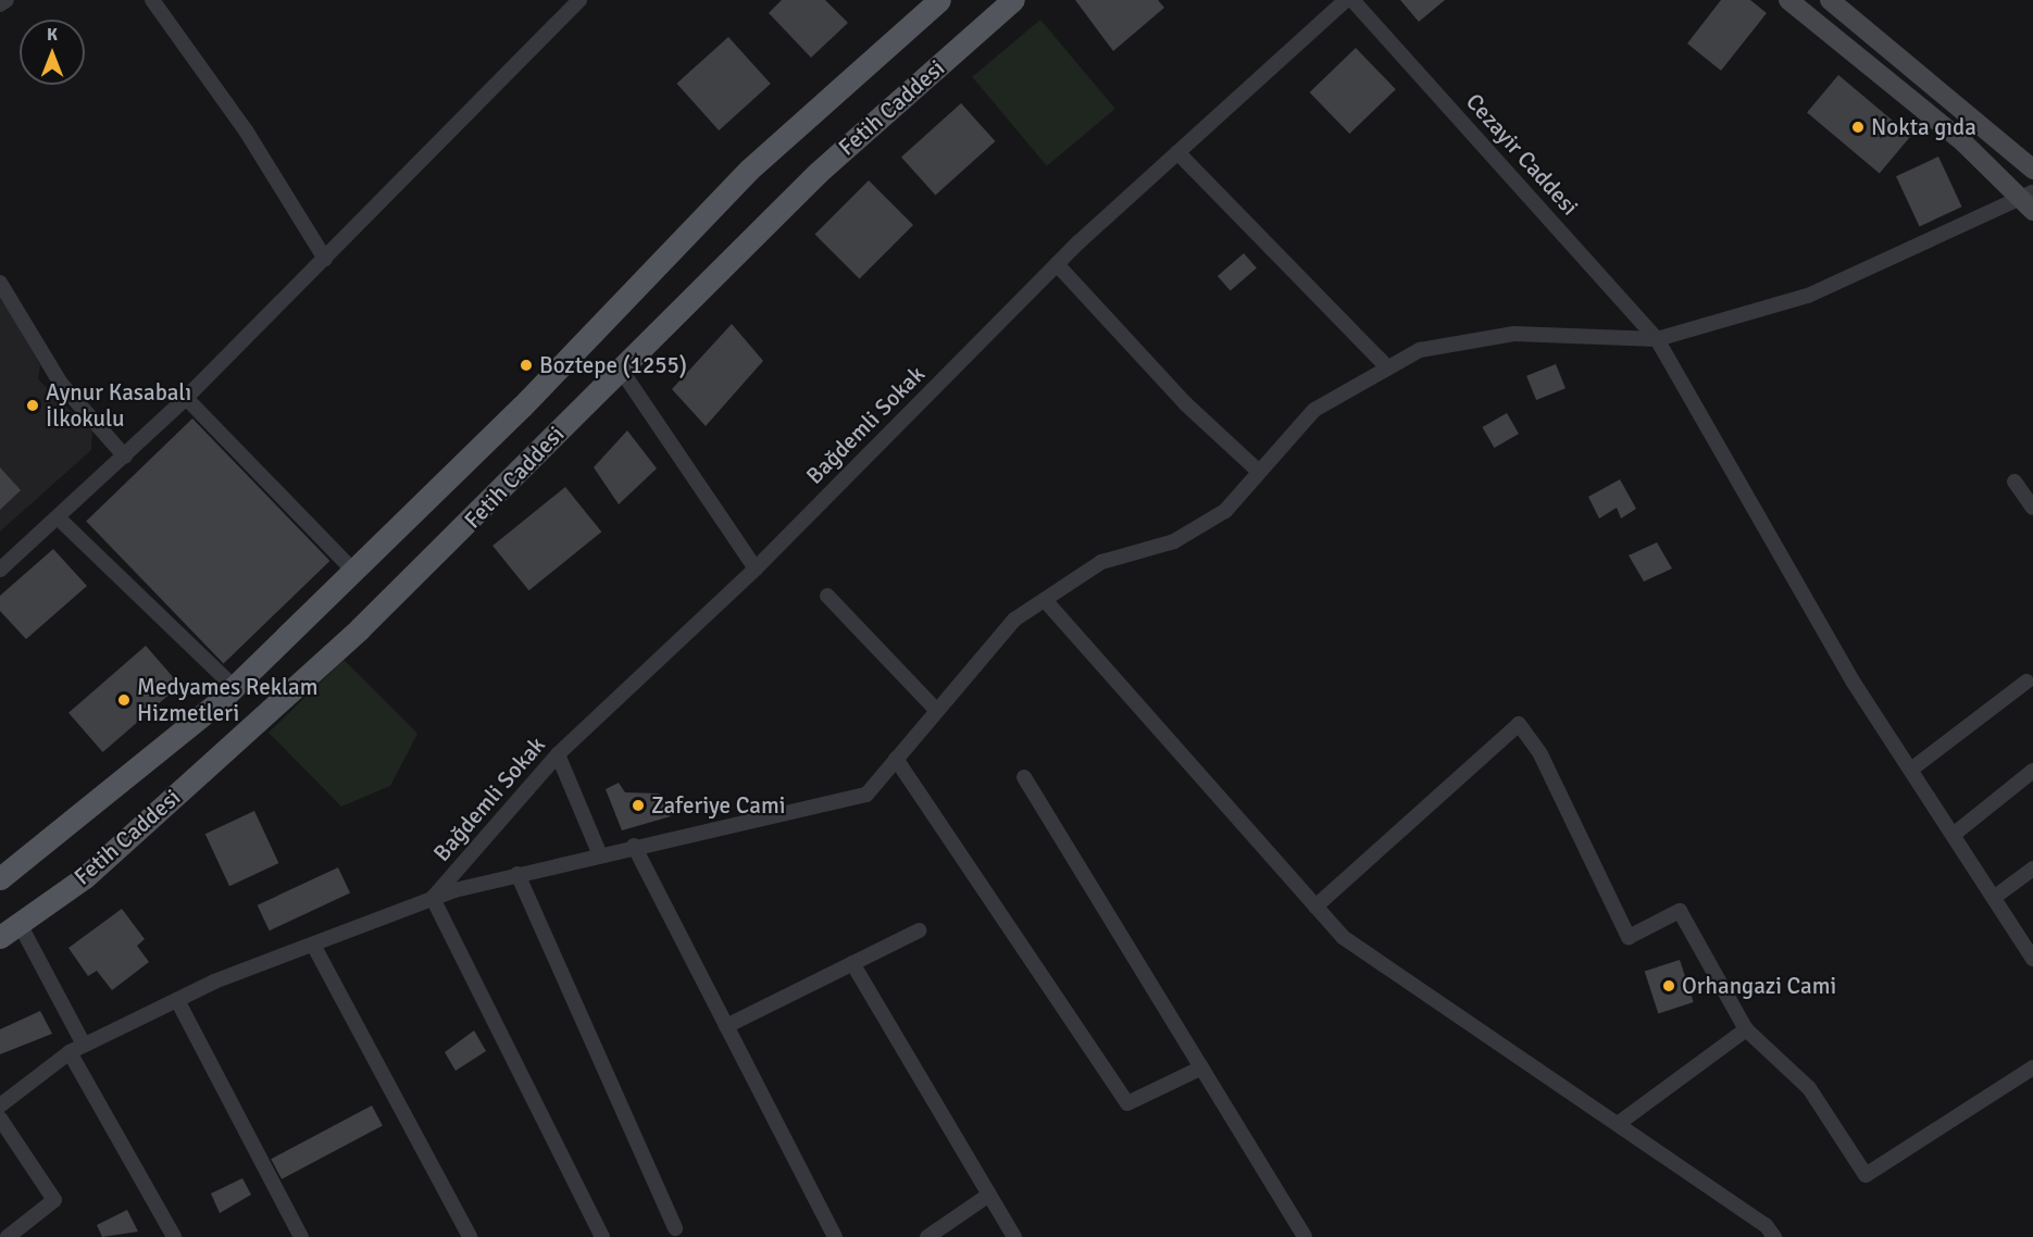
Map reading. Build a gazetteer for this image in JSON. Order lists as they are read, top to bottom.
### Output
{
  "streets": {
    "main road": ["Fetih Caddesi"],
    "street": ["Cezayir Caddesi", "Bağdemli Sokak"]
  },
  "places": [
    "Nokta gıda",
    "Boztepe (1255)",
    "Aynur Kasabalı İlkokulu",
    "Medyames Reklam Hizmetleri",
    "Zaferiye Cami",
    "Orhangazi Cami"
  ],
  "north": "top"
}
